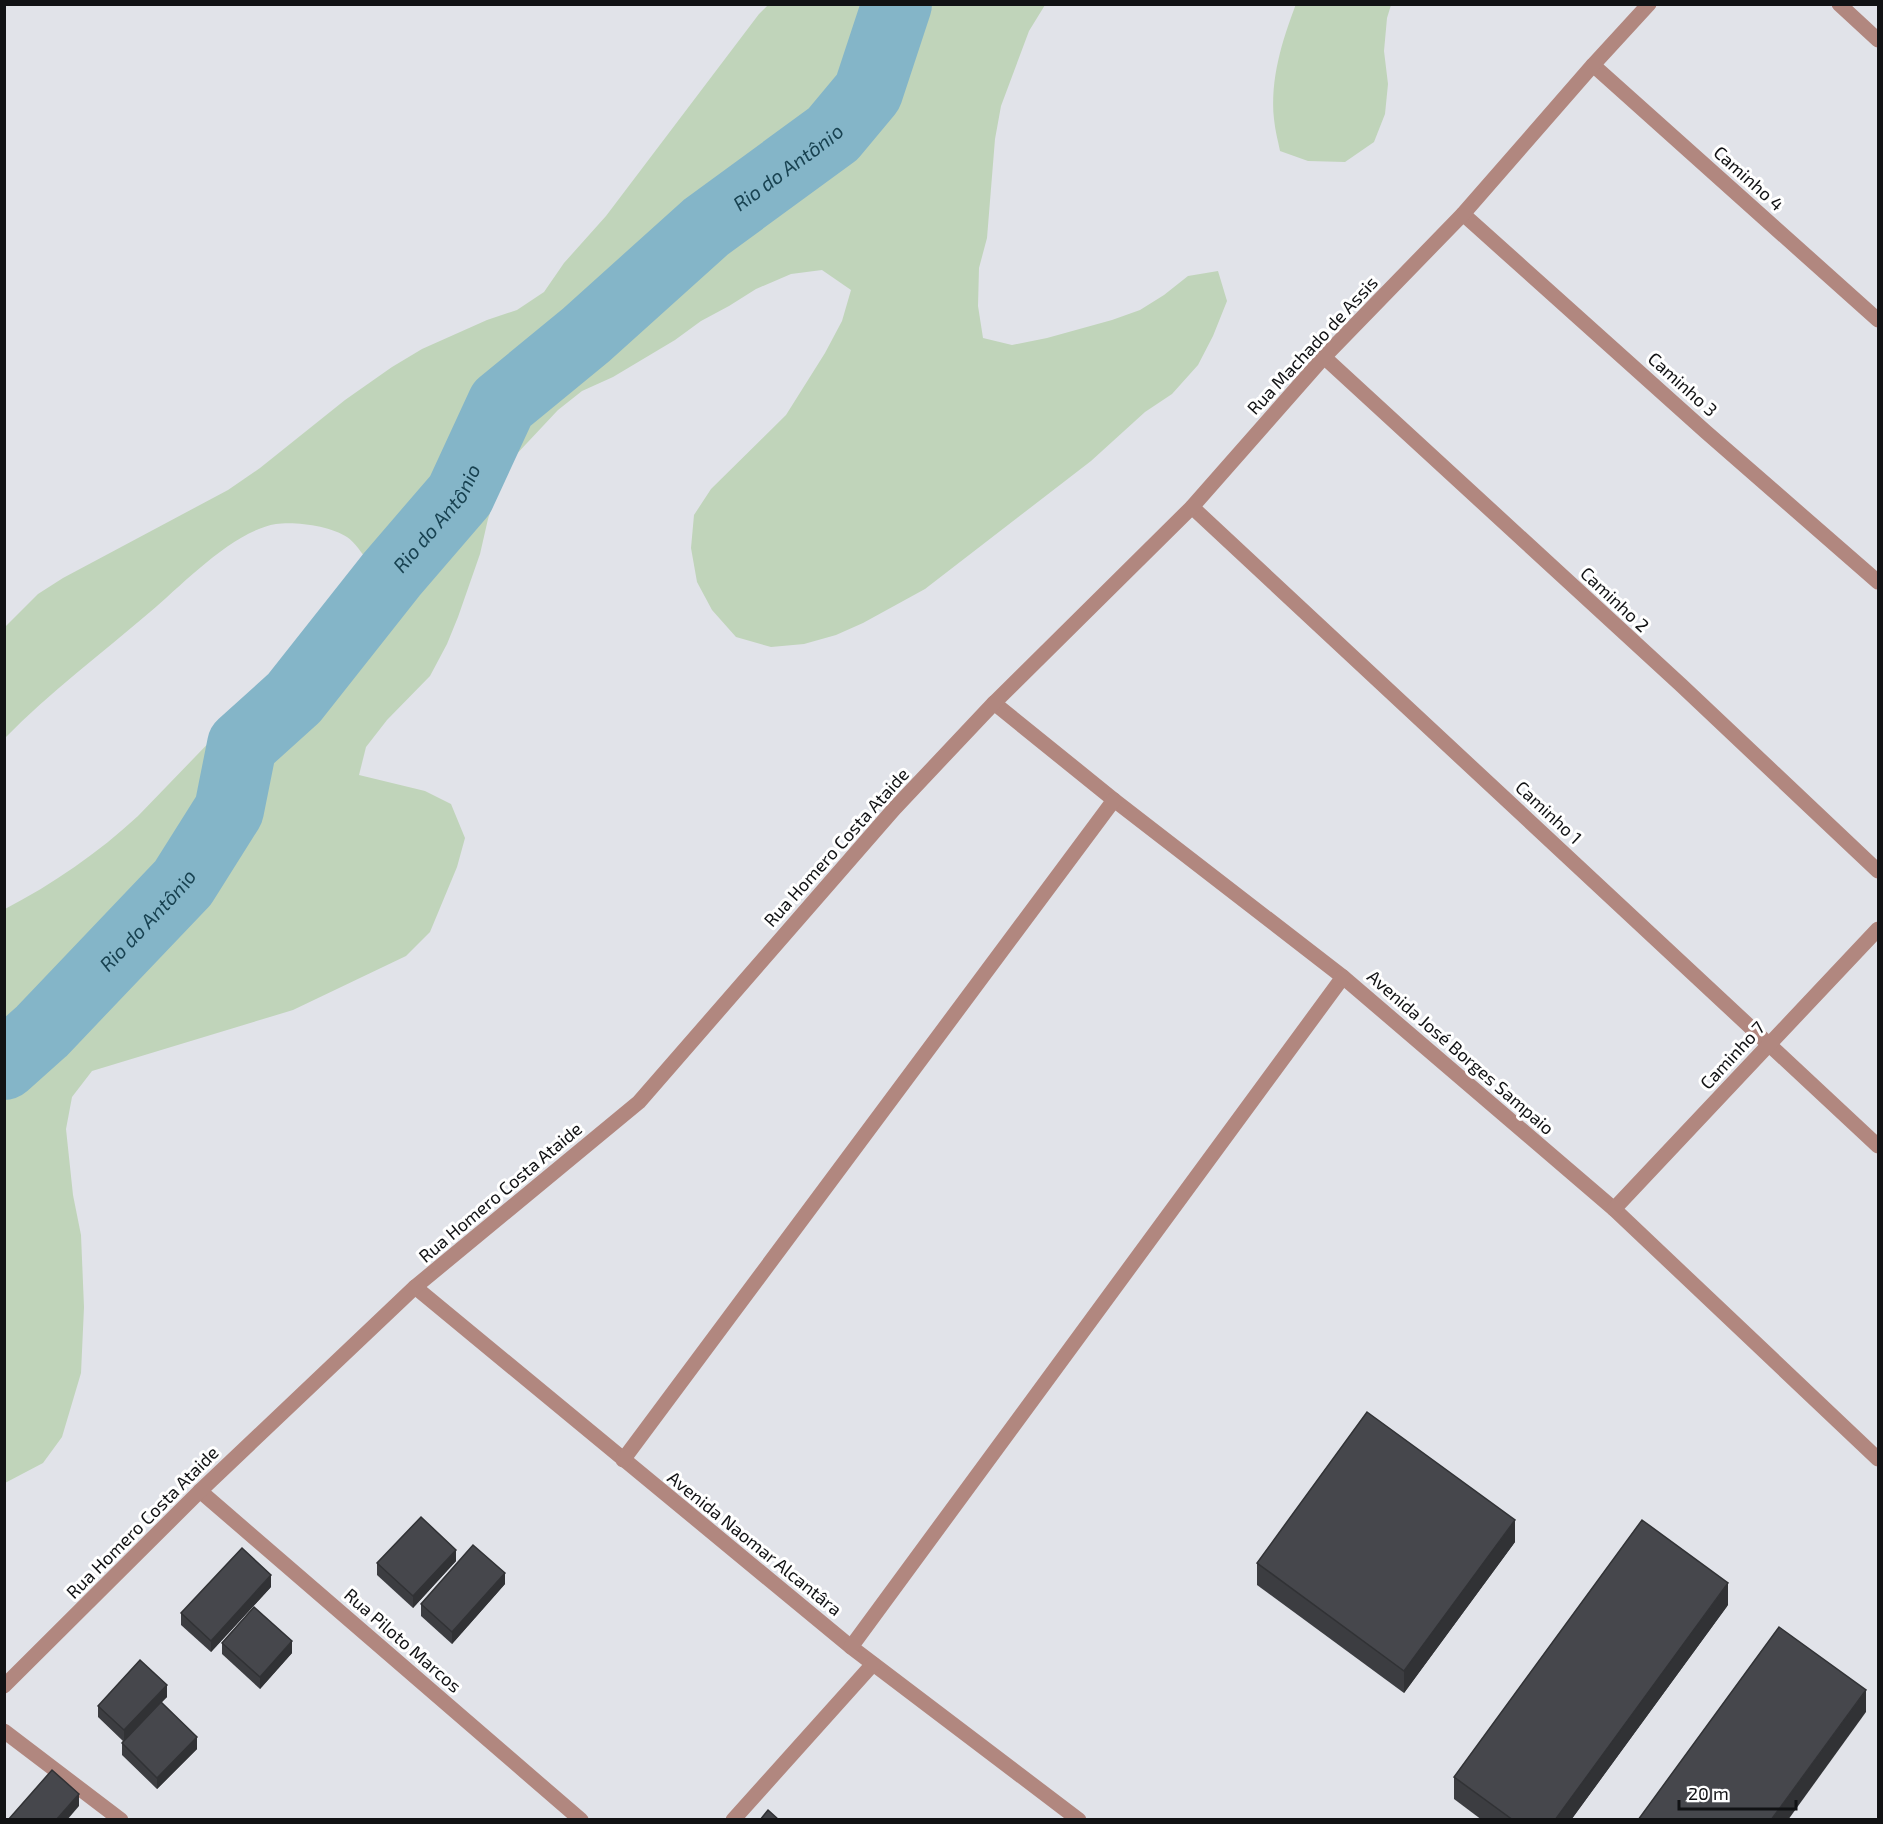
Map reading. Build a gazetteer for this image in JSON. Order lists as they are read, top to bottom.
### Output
{
  "streets": {
    "street": [
      "Caminho 4",
      "Rua Machado de Assis",
      "Caminho 3",
      "Caminho 2",
      "Caminho 1",
      "Rua Homero Costa Ataide",
      "Avenida José Borges Sampaio",
      "Caminho 7",
      "Avenida Naomar Alcantâra",
      "Rua Piloto Marcos"
    ]
  },
  "crossings": [
    ["Caminho 4", "Rua Machado de Assis"],
    ["Rua Machado de Assis", "Caminho 3"],
    ["Rua Machado de Assis", "Caminho 2"],
    ["Rua Machado de Assis", "Caminho 1"],
    ["Rua Machado de Assis", "Rua Homero Costa Ataide"],
    ["Rua Machado de Assis", "Avenida José Borges Sampaio"],
    ["Caminho 1", "Caminho 7"],
    ["Rua Homero Costa Ataide", "Avenida José Borges Sampaio"],
    ["Rua Homero Costa Ataide", "Avenida Naomar Alcantâra"],
    ["Rua Homero Costa Ataide", "Rua Piloto Marcos"],
    ["Avenida José Borges Sampaio", "Caminho 7"]
  ],
  "water": ["Rio do Antônio"],
  "scale_bar": "20 m"
}
